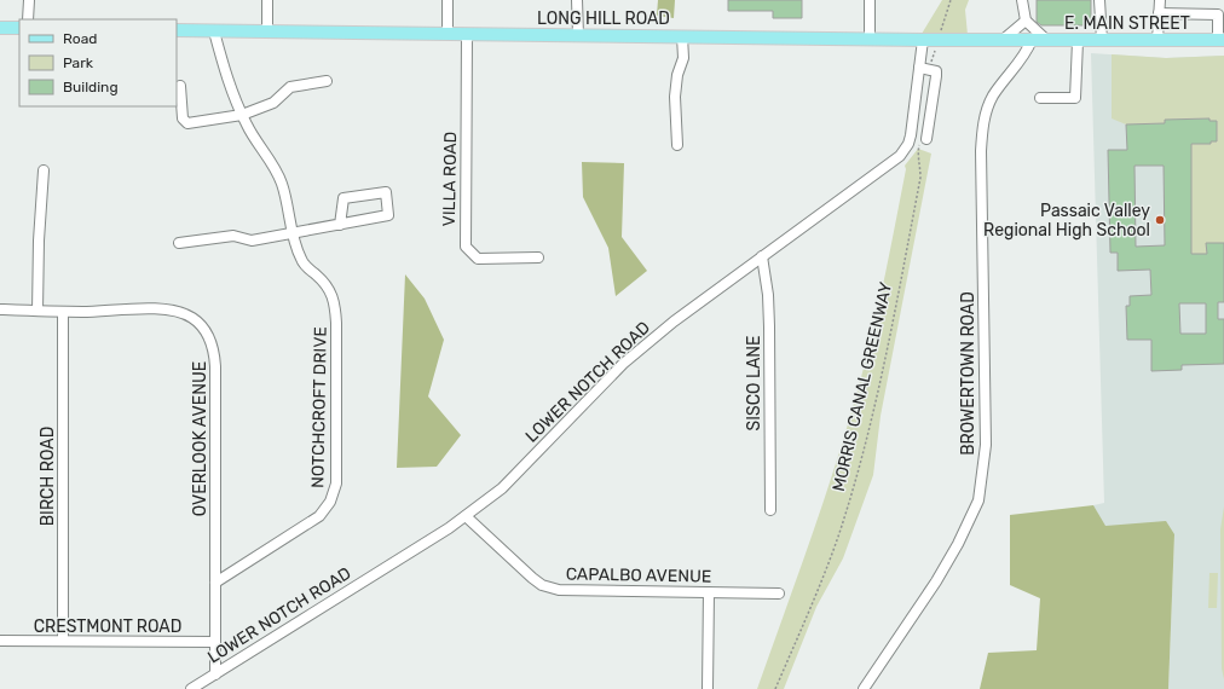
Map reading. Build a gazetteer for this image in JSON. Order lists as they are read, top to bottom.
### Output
{
  "streets": {
    "main road": ["LONG HILL ROAD", "E. MAIN STREET"],
    "street": [
      "VILLA ROAD",
      "BROWERTOWN ROAD",
      "LOWER NOTCH ROAD",
      "SISCO LANE",
      "NOTCHCROFT DRIVE",
      "OVERLOOK AVENUE",
      "BIRCH ROAD",
      "CAPALBO AVENUE",
      "CRESTMONT ROAD"
    ],
    "path": ["MORRIS CANAL GREENWAY"]
  },
  "crossings": [
    ["LONG HILL ROAD", "E. MAIN STREET"],
    ["LONG HILL ROAD", "VILLA ROAD"],
    ["LONG HILL ROAD", "BROWERTOWN ROAD"],
    ["LONG HILL ROAD", "LOWER NOTCH ROAD"],
    ["LONG HILL ROAD", "NOTCHCROFT DRIVE"],
    ["E. MAIN STREET", "BROWERTOWN ROAD"],
    ["LOWER NOTCH ROAD", "SISCO LANE"],
    ["LOWER NOTCH ROAD", "OVERLOOK AVENUE"],
    ["LOWER NOTCH ROAD", "CAPALBO AVENUE"],
    ["NOTCHCROFT DRIVE", "OVERLOOK AVENUE"],
    ["OVERLOOK AVENUE", "BIRCH ROAD"],
    ["OVERLOOK AVENUE", "CRESTMONT ROAD"],
    ["BIRCH ROAD", "CRESTMONT ROAD"]
  ],
  "places": ["Passaic Valley Regional High School"],
  "legend": ["Road", "Park", "Building"]
}
